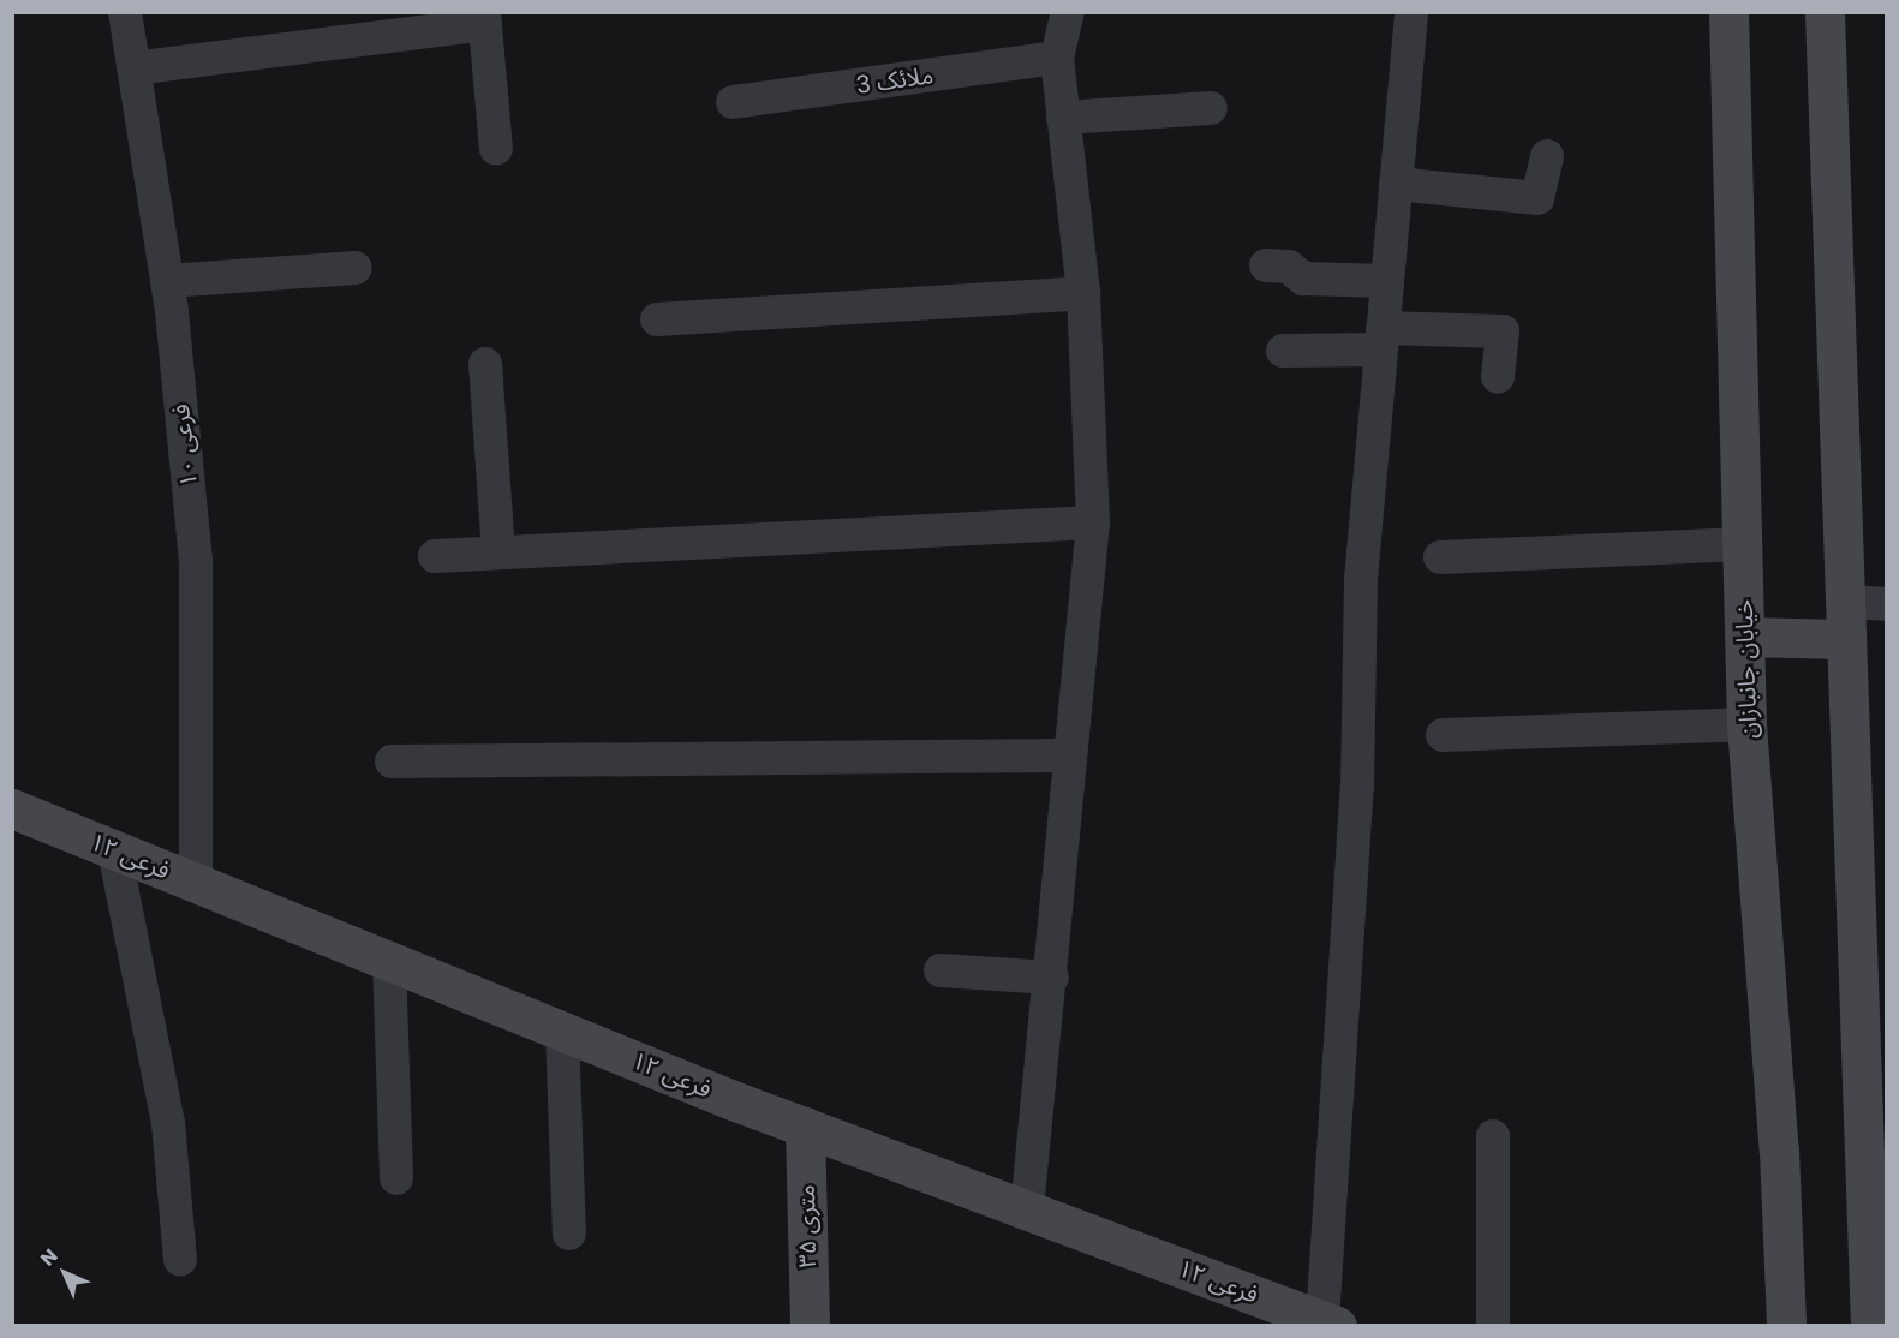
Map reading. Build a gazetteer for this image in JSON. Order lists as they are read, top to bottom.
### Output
{
  "streets": {
    "main road": ["خیابان جانبازان", "فرعی ۱۲", "۳۵ متری"],
    "street": ["ملائک 3", "فرعی ۱۰"]
  },
  "crossings": [
    ["فرعی ۱۰", "فرعی ۱۲"],
    ["فرعی ۱۲", "۳۵ متری"]
  ],
  "north": "top left"
}
